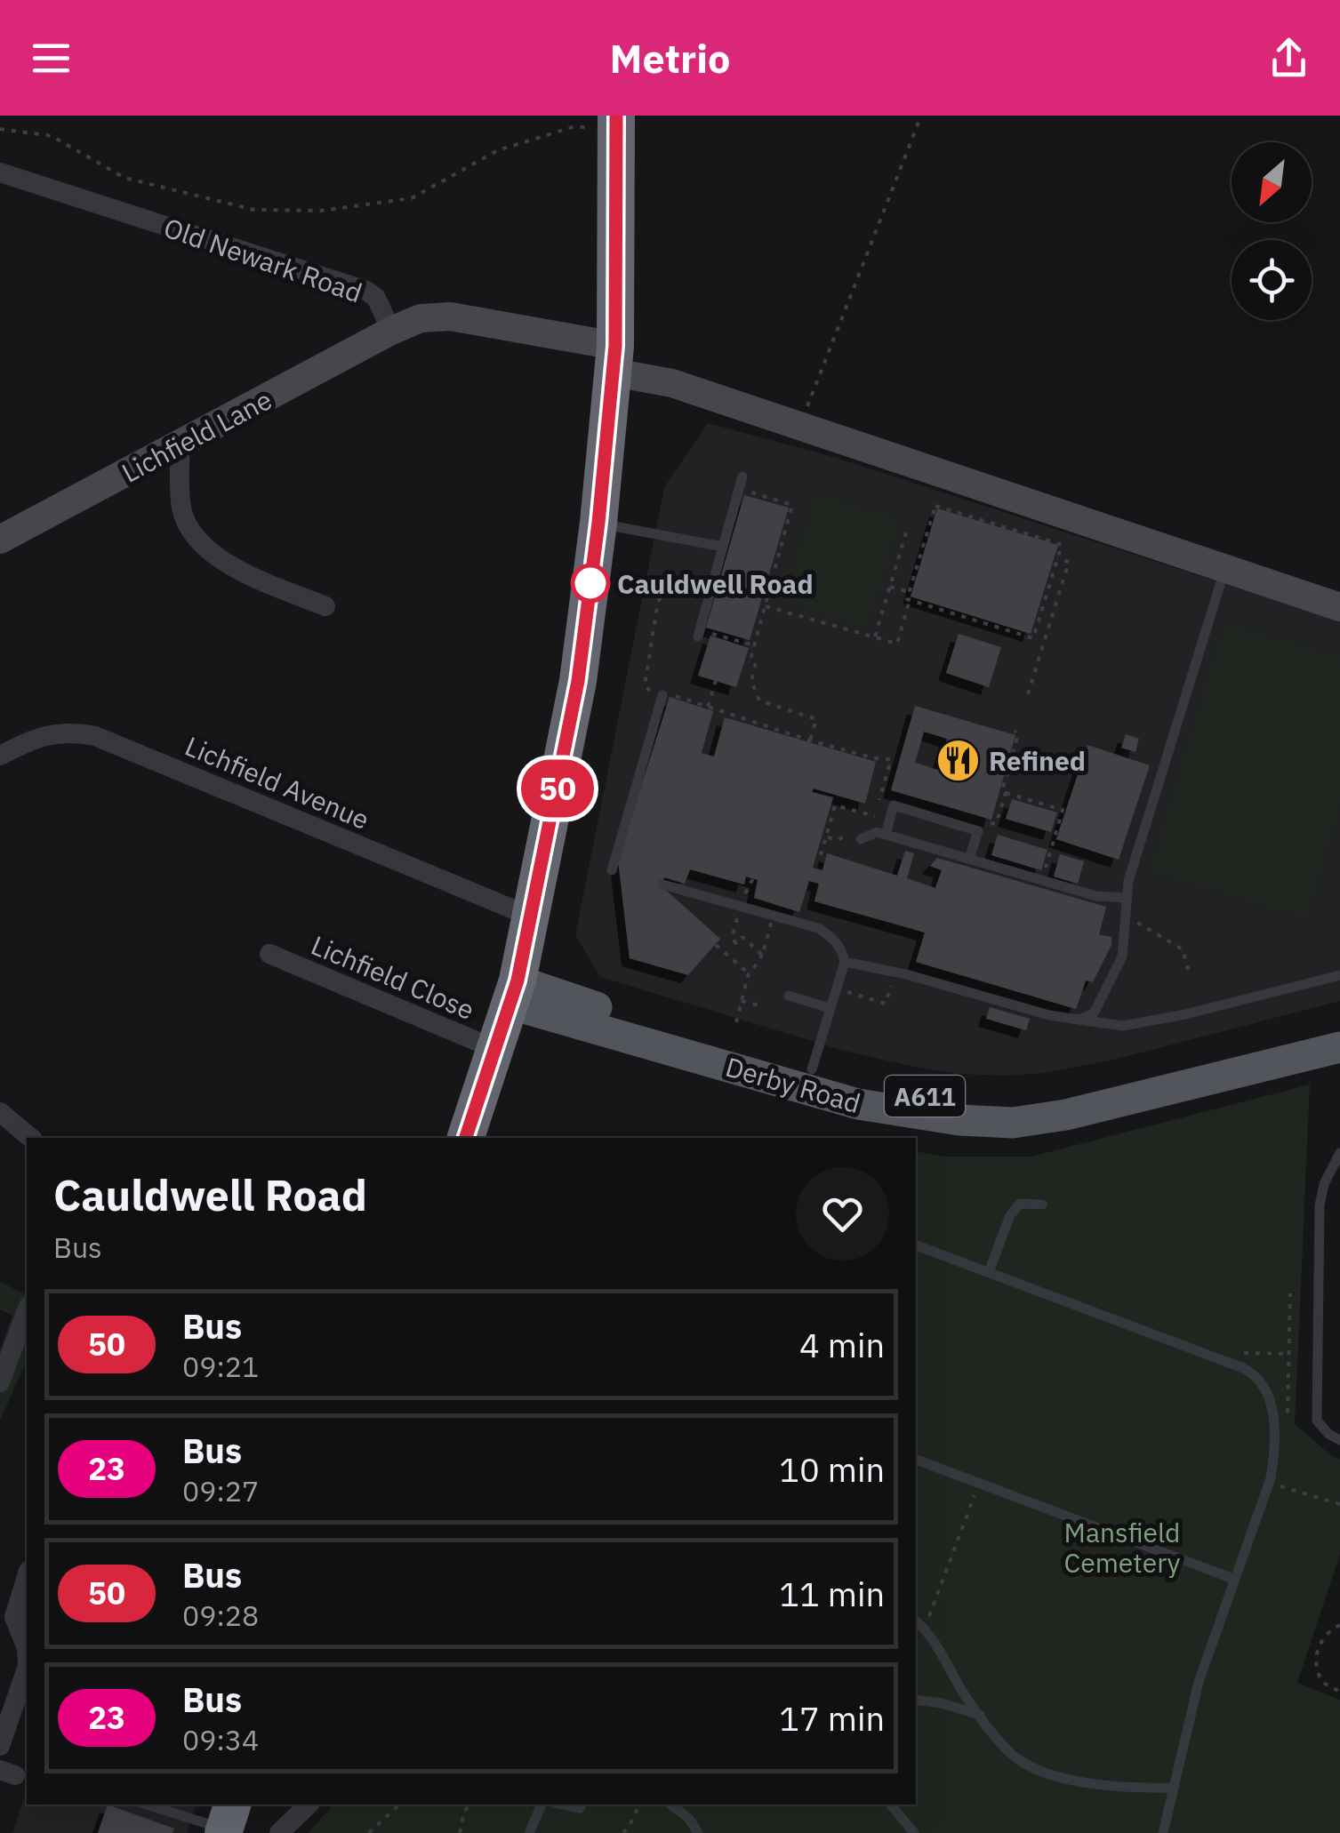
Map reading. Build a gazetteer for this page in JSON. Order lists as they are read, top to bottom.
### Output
{
  "streets": {
    "main road": ["Derby Road", "A611"],
    "street": [
      "Old Newark Road",
      "Lichfield Lane",
      "Lichfield Avenue",
      "Lichfield Close"
    ]
  },
  "crossings": [
    ["Old Newark Road", "Lichfield Lane"]
  ],
  "parks": ["Mansfield Cemetery"],
  "places": {
    "other": ["Cauldwell Road"],
    "restaurant": ["Refined"]
  },
  "lines": ["bus line 50"],
  "north": "bottom left",
  "page": {
    "header": "Metrio",
    "on_map": "50",
    "heading": ["Cauldwell Road", "Bus"],
    "list": [
      {
        "mark": "50",
        "name": "Bus",
        "note": "09:21",
        "value": "4 min"
      },
      {
        "mark": "23",
        "name": "Bus",
        "note": "09:27",
        "value": "10 min"
      },
      {
        "mark": "50",
        "name": "Bus",
        "note": "09:28",
        "value": "11 min"
      },
      {
        "mark": "23",
        "name": "Bus",
        "note": "09:34",
        "value": "17 min"
      }
    ]
  }
}
